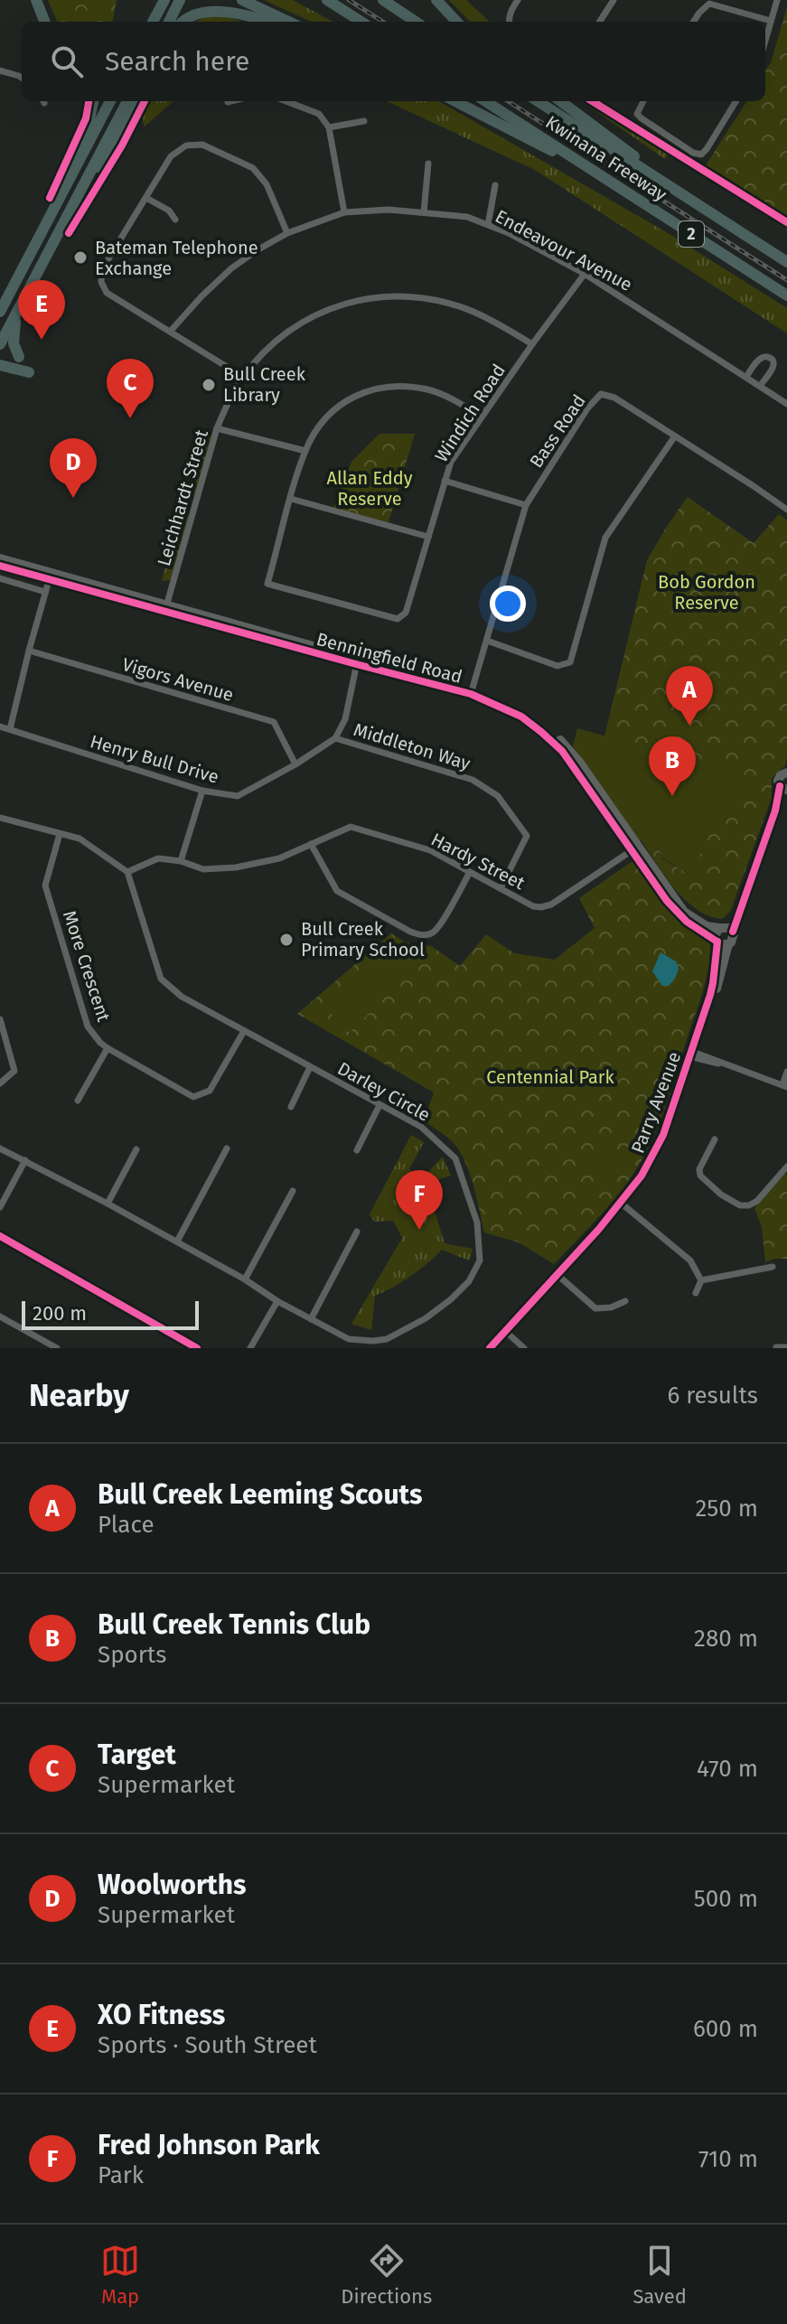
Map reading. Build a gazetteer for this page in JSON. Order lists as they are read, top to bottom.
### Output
{
  "streets": {
    "highway": ["Kwinana Freeway", "2"],
    "main road": ["Benningfield Road", "Parry Avenue"],
    "street": [
      "Endeavour Avenue",
      "Windich Road",
      "Bass Road",
      "Leichhardt Street",
      "Vigors Avenue",
      "Middleton Way",
      "Henry Bull Drive",
      "Hardy Street",
      "More Crescent",
      "Darley Circle"
    ]
  },
  "crossings": [
    ["Endeavour Avenue", "Windich Road"],
    ["Windich Road", "Leichhardt Street"],
    ["Bass Road", "Benningfield Road"],
    ["Leichhardt Street", "Benningfield Road"],
    ["Benningfield Road", "Hardy Street"],
    ["Benningfield Road", "Parry Avenue"],
    ["Vigors Avenue", "Henry Bull Drive"],
    ["Middleton Way", "Henry Bull Drive"],
    ["Middleton Way", "Hardy Street"],
    ["Hardy Street", "Darley Circle"],
    ["More Crescent", "Darley Circle"]
  ],
  "parks": ["Allan Eddy Reserve", "Bob Gordon Reserve", "Centennial Park"],
  "places": ["Bateman Telephone Exchange", "Bull Creek Library", "Bull Creek Primary School"],
  "scale_bar": "200 m",
  "page": {
    "search": "Search here",
    "pins": [
      "E",
      "C",
      "D",
      "A",
      "B",
      "F"
    ],
    "scale": "200 m",
    "heading": ["Nearby", "6 results"],
    "list": [
      {
        "mark": "A",
        "name": "Bull Creek Leeming Scouts",
        "note": "Place",
        "value": "250 m"
      },
      {
        "mark": "B",
        "name": "Bull Creek Tennis Club",
        "note": "Sports",
        "value": "280 m"
      },
      {
        "mark": "C",
        "name": "Target",
        "note": "Supermarket",
        "value": "470 m"
      },
      {
        "mark": "D",
        "name": "Woolworths",
        "note": "Supermarket",
        "value": "500 m"
      },
      {
        "mark": "E",
        "name": "XO Fitness",
        "note": "Sports · South Street",
        "value": "600 m"
      },
      {
        "mark": "F",
        "name": "Fred Johnson Park",
        "note": "Park",
        "value": "710 m"
      }
    ],
    "nav": ["Map", "Directions", "Saved"]
  }
}
